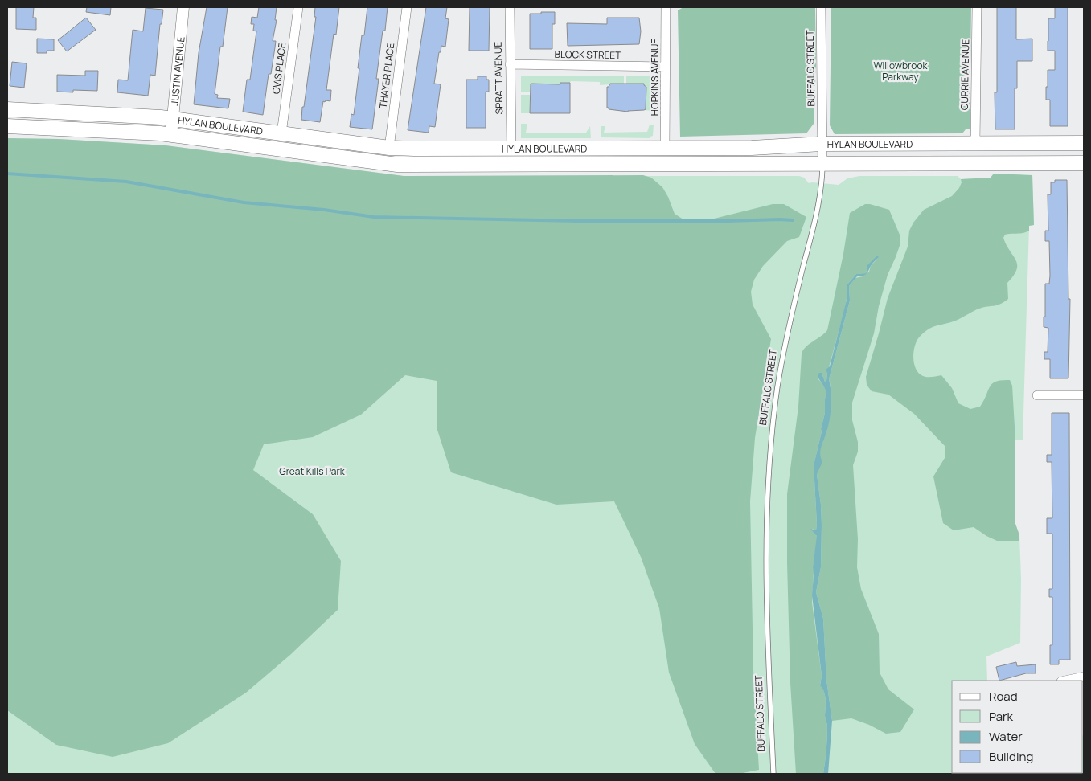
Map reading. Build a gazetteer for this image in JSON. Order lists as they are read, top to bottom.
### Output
{
  "streets": {
    "main road": ["HYLAN BOULEVARD"],
    "street": [
      "BLOCK STREET",
      "OVIS PLACE",
      "BUFFALO STREET",
      "JUSTIN AVENUE",
      "CURRIE AVENUE",
      "THAYER PLACE",
      "HOPKINS AVENUE",
      "SPRATT AVENUE"
    ]
  },
  "crossings": [
    ["BLOCK STREET", "HOPKINS AVENUE"],
    ["BLOCK STREET", "SPRATT AVENUE"],
    ["OVIS PLACE", "HYLAN BOULEVARD"],
    ["BUFFALO STREET", "HYLAN BOULEVARD"],
    ["JUSTIN AVENUE", "HYLAN BOULEVARD"],
    ["CURRIE AVENUE", "HYLAN BOULEVARD"],
    ["THAYER PLACE", "HYLAN BOULEVARD"],
    ["HOPKINS AVENUE", "HYLAN BOULEVARD"],
    ["SPRATT AVENUE", "HYLAN BOULEVARD"]
  ],
  "parks": ["Willowbrook Parkway", "Great Kills Park"],
  "legend": [
    "Road",
    "Park",
    "Water",
    "Building"
  ]
}
